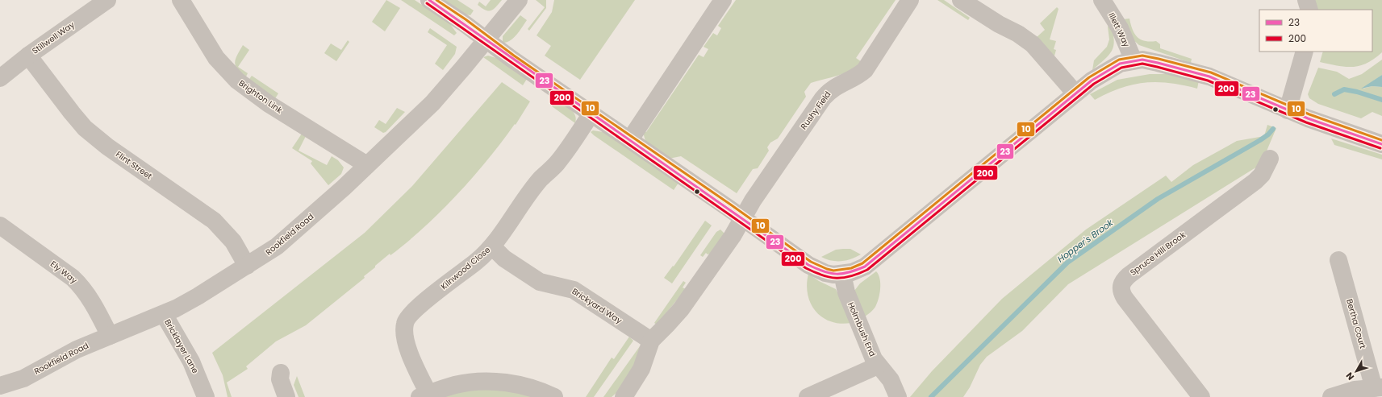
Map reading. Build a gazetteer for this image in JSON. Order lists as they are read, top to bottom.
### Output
{
  "streets": {
    "street": [
      "Illett Way",
      "Stillwell Way",
      "Brighton Link",
      "Rushy Field",
      "Flint Street",
      "Rookfield Road",
      "Spruce Hill Brook",
      "Kilnwood Close",
      "Ely Way",
      "Brickyard Way",
      "Bertha Court",
      "Holmbush End",
      "Bricklayer Lane"
    ]
  },
  "crossings": [
    ["Stillwell Way", "Flint Street"],
    ["Brighton Link", "Rookfield Road"],
    ["Flint Street", "Rookfield Road"],
    ["Rookfield Road", "Ely Way"],
    ["Rookfield Road", "Bricklayer Lane"],
    ["Kilnwood Close", "Brickyard Way"]
  ],
  "water": ["Hopper's Brook"],
  "lines": ["transit line 23", "transit line 10", "transit line 200"],
  "legend": ["23", "200"],
  "north": "bottom left"
}
